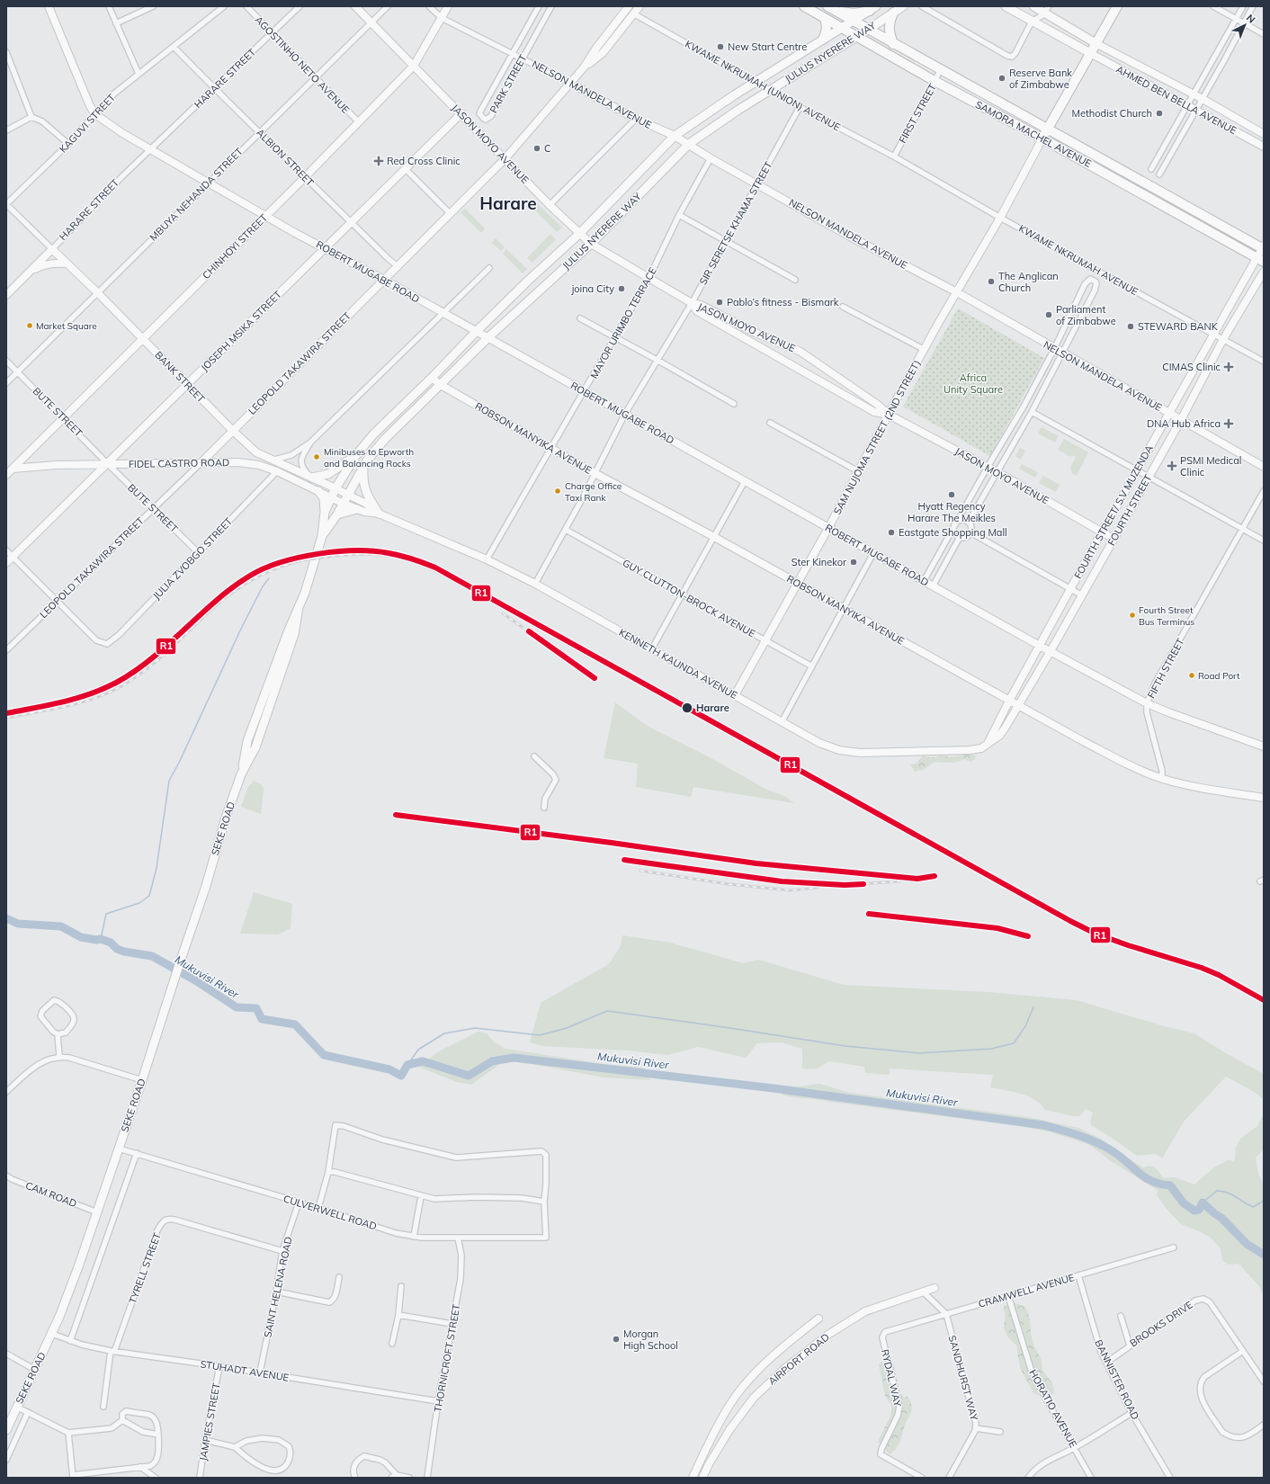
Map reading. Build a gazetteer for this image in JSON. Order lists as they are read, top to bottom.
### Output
{
  "streets": {
    "highway": ["SAMORA MACHEL AVENUE"],
    "main road": ["JULIUS NYERERE WAY", "SEKE ROAD"],
    "street": [
      "AGOSTINHO NETO AVENUE",
      "HARARE STREET",
      "PARK STREET",
      "KWAME NKRUMAH (UNION) AVENUE",
      "NELSON MANDELA AVENUE",
      "AHMED BEN BELLA AVENUE",
      "FIRST STREET",
      "KAGUVI STREET",
      "JASON MOYO AVENUE",
      "ALBION STREET",
      "MBUYA NEHANDA STREET",
      "SIR SERETSE KHAMA STREET",
      "CHINHOYI STREET",
      "KWAME NKRUMAH AVENUE",
      "ROBERT MUGABE ROAD",
      "MAYOR URIMBO TERRACE",
      "JOSEPH MSIKA STREET",
      "LEOPOLD TAKAWIRA STREET",
      "BANK STREET",
      "BUTE STREET",
      "SAM NUJOMA STREET (2ND STREET)",
      "ROBSON MANYIKA AVENUE",
      "FIDEL CASTRO ROAD",
      "FOURTH STREET",
      "FOURTH STREET/ S.V MUZENDA",
      "JULIA ZVOBGO STREET",
      "GUY CLUTTON-BROCK AVENUE",
      "KENNETH KAUNDA AVENUE",
      "FIFTH STREET",
      "CAM ROAD",
      "CULVERWELL ROAD",
      "TYRELL STREET",
      "SAINT HELENA ROAD",
      "CRAMWELL AVENUE",
      "BROOKS DRIVE",
      "THORNICROFT STREET",
      "AIRPORT ROAD",
      "STUHADT AVENUE",
      "RYDAL WAY",
      "SANDHURST WAY",
      "BANNISTER ROAD",
      "HORATIO AVENUE",
      "JAMPIES STREET"
    ]
  },
  "crossings": [
    ["JULIUS NYERERE WAY", "KWAME NKRUMAH (UNION) AVENUE"],
    ["JULIUS NYERERE WAY", "NELSON MANDELA AVENUE"],
    ["JULIUS NYERERE WAY", "SAMORA MACHEL AVENUE"],
    ["JULIUS NYERERE WAY", "JASON MOYO AVENUE"],
    ["JULIUS NYERERE WAY", "ROBERT MUGABE ROAD"],
    ["JULIUS NYERERE WAY", "BANK STREET"],
    ["JULIUS NYERERE WAY", "ROBSON MANYIKA AVENUE"],
    ["JULIUS NYERERE WAY", "FIDEL CASTRO ROAD"],
    ["JULIUS NYERERE WAY", "SEKE ROAD"],
    ["AGOSTINHO NETO AVENUE", "HARARE STREET"],
    ["AGOSTINHO NETO AVENUE", "MBUYA NEHANDA STREET"],
    ["AGOSTINHO NETO AVENUE", "CHINHOYI STREET"],
    ["HARARE STREET", "ALBION STREET"],
    ["HARARE STREET", "ROBERT MUGABE ROAD"],
    ["HARARE STREET", "BANK STREET"],
    ["PARK STREET", "NELSON MANDELA AVENUE"],
    ["KWAME NKRUMAH (UNION) AVENUE", "FIRST STREET"],
    ["KWAME NKRUMAH (UNION) AVENUE", "SIR SERETSE KHAMA STREET"],
    ["KWAME NKRUMAH (UNION) AVENUE", "KWAME NKRUMAH AVENUE"],
    ["KWAME NKRUMAH (UNION) AVENUE", "LEOPOLD TAKAWIRA STREET"],
    ["NELSON MANDELA AVENUE", "SIR SERETSE KHAMA STREET"],
    ["NELSON MANDELA AVENUE", "CHINHOYI STREET"],
    ["NELSON MANDELA AVENUE", "MAYOR URIMBO TERRACE"],
    ["NELSON MANDELA AVENUE", "LEOPOLD TAKAWIRA STREET"],
    ["NELSON MANDELA AVENUE", "SAM NUJOMA STREET (2ND STREET)"],
    ["NELSON MANDELA AVENUE", "FOURTH STREET"],
    ["NELSON MANDELA AVENUE", "FOURTH STREET/ S.V MUZENDA"],
    ["FIRST STREET", "SAMORA MACHEL AVENUE"],
    ["FIRST STREET", "KWAME NKRUMAH AVENUE"],
    ["KAGUVI STREET", "ALBION STREET"],
    ["KAGUVI STREET", "ROBERT MUGABE ROAD"],
    ["KAGUVI STREET", "BANK STREET"],
    ["SAMORA MACHEL AVENUE", "SAM NUJOMA STREET (2ND STREET)"],
    ["SAMORA MACHEL AVENUE", "FOURTH STREET/ S.V MUZENDA"],
    ["JASON MOYO AVENUE", "MBUYA NEHANDA STREET"],
    ["JASON MOYO AVENUE", "SIR SERETSE KHAMA STREET"],
    ["JASON MOYO AVENUE", "CHINHOYI STREET"],
    ["JASON MOYO AVENUE", "MAYOR URIMBO TERRACE"],
    ["JASON MOYO AVENUE", "JOSEPH MSIKA STREET"],
    ["JASON MOYO AVENUE", "LEOPOLD TAKAWIRA STREET"],
    ["JASON MOYO AVENUE", "SAM NUJOMA STREET (2ND STREET)"],
    ["JASON MOYO AVENUE", "FOURTH STREET"],
    ["JASON MOYO AVENUE", "FOURTH STREET/ S.V MUZENDA"],
    ["ALBION STREET", "MBUYA NEHANDA STREET"],
    ["ALBION STREET", "CHINHOYI STREET"],
    ["ALBION STREET", "JOSEPH MSIKA STREET"],
    ["ALBION STREET", "LEOPOLD TAKAWIRA STREET"],
    ["MBUYA NEHANDA STREET", "ROBERT MUGABE ROAD"],
    ["MBUYA NEHANDA STREET", "BANK STREET"],
    ["MBUYA NEHANDA STREET", "BUTE STREET"],
    ["SIR SERETSE KHAMA STREET", "ROBERT MUGABE ROAD"],
    ["SIR SERETSE KHAMA STREET", "ROBSON MANYIKA AVENUE"],
    ["SIR SERETSE KHAMA STREET", "GUY CLUTTON-BROCK AVENUE"],
    ["SIR SERETSE KHAMA STREET", "KENNETH KAUNDA AVENUE"],
    ["CHINHOYI STREET", "ROBERT MUGABE ROAD"],
    ["CHINHOYI STREET", "BANK STREET"],
    ["CHINHOYI STREET", "BUTE STREET"],
    ["CHINHOYI STREET", "FIDEL CASTRO ROAD"],
    ["KWAME NKRUMAH AVENUE", "SAM NUJOMA STREET (2ND STREET)"],
    ["KWAME NKRUMAH AVENUE", "FOURTH STREET"],
    ["KWAME NKRUMAH AVENUE", "FOURTH STREET/ S.V MUZENDA"],
    ["ROBERT MUGABE ROAD", "MAYOR URIMBO TERRACE"],
    ["ROBERT MUGABE ROAD", "JOSEPH MSIKA STREET"],
    ["ROBERT MUGABE ROAD", "LEOPOLD TAKAWIRA STREET"],
    ["ROBERT MUGABE ROAD", "SAM NUJOMA STREET (2ND STREET)"],
    ["ROBERT MUGABE ROAD", "FOURTH STREET"],
    ["ROBERT MUGABE ROAD", "FOURTH STREET/ S.V MUZENDA"],
    ["ROBERT MUGABE ROAD", "FIFTH STREET"],
    ["MAYOR URIMBO TERRACE", "ROBSON MANYIKA AVENUE"],
    ["MAYOR URIMBO TERRACE", "KENNETH KAUNDA AVENUE"],
    ["JOSEPH MSIKA STREET", "BANK STREET"],
    ["JOSEPH MSIKA STREET", "BUTE STREET"],
    ["JOSEPH MSIKA STREET", "FIDEL CASTRO ROAD"],
    ["LEOPOLD TAKAWIRA STREET", "BANK STREET"],
    ["LEOPOLD TAKAWIRA STREET", "BUTE STREET"],
    ["LEOPOLD TAKAWIRA STREET", "FIDEL CASTRO ROAD"],
    ["LEOPOLD TAKAWIRA STREET", "JULIA ZVOBGO STREET"],
    ["BANK STREET", "FIDEL CASTRO ROAD"],
    ["BANK STREET", "KENNETH KAUNDA AVENUE"],
    ["BUTE STREET", "FIDEL CASTRO ROAD"],
    ["BUTE STREET", "JULIA ZVOBGO STREET"],
    ["SAM NUJOMA STREET (2ND STREET)", "ROBSON MANYIKA AVENUE"],
    ["SAM NUJOMA STREET (2ND STREET)", "GUY CLUTTON-BROCK AVENUE"],
    ["SAM NUJOMA STREET (2ND STREET)", "KENNETH KAUNDA AVENUE"],
    ["ROBSON MANYIKA AVENUE", "FOURTH STREET"],
    ["ROBSON MANYIKA AVENUE", "FOURTH STREET/ S.V MUZENDA"],
    ["ROBSON MANYIKA AVENUE", "FIFTH STREET"],
    ["FIDEL CASTRO ROAD", "JULIA ZVOBGO STREET"],
    ["FIDEL CASTRO ROAD", "KENNETH KAUNDA AVENUE"],
    ["FOURTH STREET", "FOURTH STREET/ S.V MUZENDA"],
    ["FOURTH STREET", "KENNETH KAUNDA AVENUE"],
    ["FOURTH STREET/ S.V MUZENDA", "KENNETH KAUNDA AVENUE"],
    ["SEKE ROAD", "CAM ROAD"],
    ["SEKE ROAD", "CULVERWELL ROAD"],
    ["SEKE ROAD", "STUHADT AVENUE"],
    ["CULVERWELL ROAD", "SAINT HELENA ROAD"],
    ["CULVERWELL ROAD", "THORNICROFT STREET"],
    ["TYRELL STREET", "SAINT HELENA ROAD"],
    ["TYRELL STREET", "STUHADT AVENUE"],
    ["SAINT HELENA ROAD", "STUHADT AVENUE"],
    ["CRAMWELL AVENUE", "RYDAL WAY"],
    ["CRAMWELL AVENUE", "SANDHURST WAY"],
    ["CRAMWELL AVENUE", "BANNISTER ROAD"],
    ["CRAMWELL AVENUE", "HORATIO AVENUE"],
    ["BROOKS DRIVE", "BANNISTER ROAD"],
    ["THORNICROFT STREET", "STUHADT AVENUE"],
    ["STUHADT AVENUE", "JAMPIES STREET"]
  ],
  "districts": ["Harare"],
  "water": ["Mukuvisi River"],
  "parks": ["Africa Unity Square"],
  "places": {
    "other": [
      "New Start Centre",
      "Reserve Bank of Zimbabwe",
      "Methodist Church",
      "C",
      "The Anglican Church",
      "joina City",
      "Pablo’s fitness - Bismark",
      "Parliament of Zimbabwe",
      "Market Square",
      "STEWARD BANK",
      "Minibuses to Epworth and Balancing Rocks",
      "Charge Office Taxi Rank",
      "Hyatt Regency Harare The Meikles",
      "Eastgate Shopping Mall",
      "Ster Kinekor",
      "Fourth Street Bus Terminus",
      "Road Port",
      "Harare",
      "Morgan High School"
    ],
    "health": [
      "Red Cross Clinic",
      "CIMAS Clinic",
      "DNA Hub Africa",
      "PSMI Medical Clinic"
    ]
  },
  "lines": ["transit line R1"],
  "north": "top right"
}
